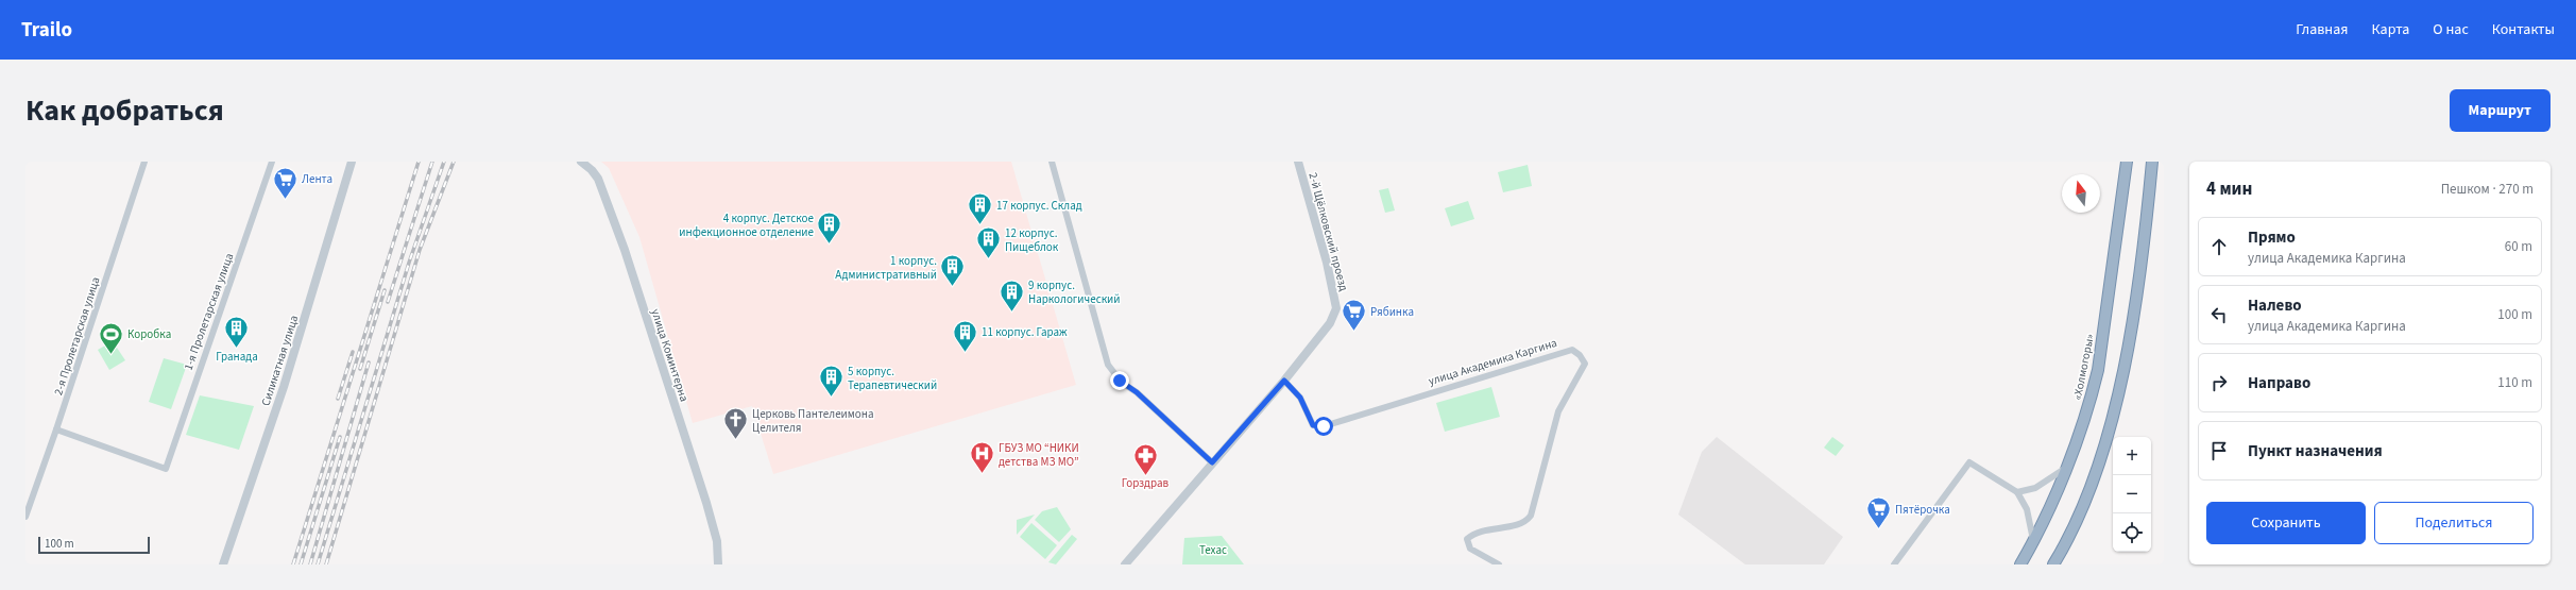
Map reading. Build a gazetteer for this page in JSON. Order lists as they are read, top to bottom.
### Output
{
  "streets": {
    "highway": ["«Холмогоры»"],
    "street": [
      "2-й Щёлковский проезд",
      "1-я Пролетарская улица",
      "2-я Пролетарская улица",
      "улица Коминтерна",
      "Силикатная улица",
      "улица Академика Каргина"
    ]
  },
  "crossings": [
    ["2-й Щёлковский проезд", "улица Академика Каргина"],
    ["1-я Пролетарская улица", "2-я Пролетарская улица"]
  ],
  "parks": ["Техас"],
  "places": {
    "supermarket": ["Лента", "Рябинка", "Пятёрочка"],
    "building": [
      "17 корпус. Склад",
      "4 корпус. Детское инфекционное отделение",
      "12 корпус. Пищеблок",
      "1 корпус. Административный",
      "9 корпус. Наркологический",
      "Гранада",
      "11 корпус. Гараж",
      "5 корпус. Терапевтический"
    ],
    "sports": ["Коробка"],
    "church": ["Церковь Пантелеимона Целителя"],
    "hospital": ["ГБУЗ МО “НИКИ детства МЗ МО”"],
    "pharmacy": ["Горздрав"]
  },
  "scale_bar": "100 m",
  "north": "top",
  "page": {
    "header": "Trailo",
    "nav": [
      "Главная",
      "Карта",
      "О нас",
      "Контакты"
    ],
    "title": "Как добраться",
    "buttons": [
      "Маршрут",
      ["Сохранить", "Поделиться"]
    ],
    "heading": ["4 мин", "Пешком · 270 m"],
    "list": [
      ["Прямо", "улица Академика Каргина", "60 m"],
      ["Налево", "улица Академика Каргина", "100 m"],
      ["Направо", "110 m"],
      "Пункт назначения"
    ],
    "map_buttons": ["+", "−"],
    "scale": "100 m"
  }
}
